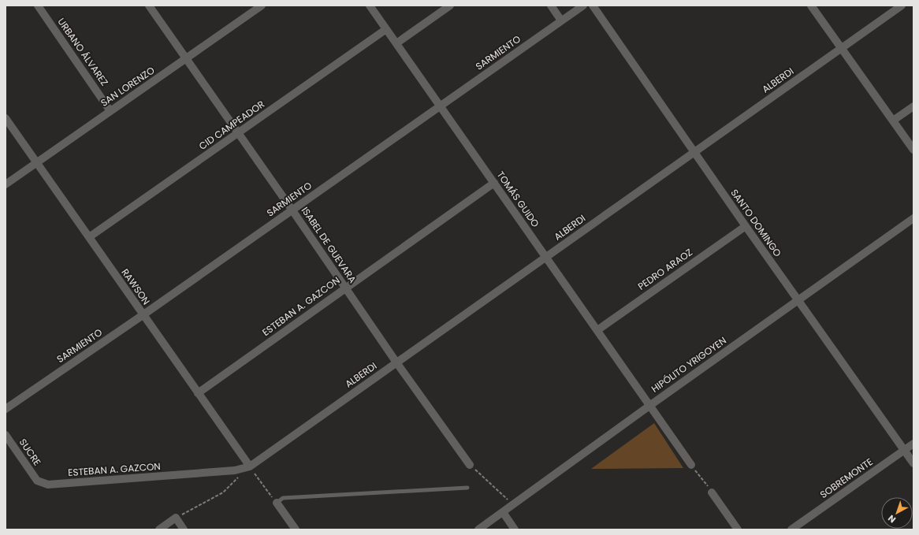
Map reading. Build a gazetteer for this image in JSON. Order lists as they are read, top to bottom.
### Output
{
  "streets": {
    "street": [
      "URBANO ÁLVAREZ",
      "SARMIENTO",
      "ALBERDI",
      "SAN LORENZO",
      "CID CAMPEADOR",
      "TOMÁS GUIDO",
      "SANTO DOMINGO",
      "ISABEL DE GUEVARA",
      "PEDRO ARAOZ",
      "RAWSON",
      "ESTEBAN A. GAZCON",
      "HIPÓLITO YRIGOYEN",
      "SUCRE",
      "SOBREMONTE"
    ]
  },
  "crossings": [
    ["URBANO ÁLVAREZ", "SAN LORENZO"],
    ["SARMIENTO", "TOMÁS GUIDO"],
    ["SARMIENTO", "ISABEL DE GUEVARA"],
    ["SARMIENTO", "RAWSON"],
    ["ALBERDI", "TOMÁS GUIDO"],
    ["ALBERDI", "SANTO DOMINGO"],
    ["ALBERDI", "ISABEL DE GUEVARA"],
    ["ALBERDI", "RAWSON"],
    ["ALBERDI", "ESTEBAN A. GAZCON"],
    ["SAN LORENZO", "ISABEL DE GUEVARA"],
    ["SAN LORENZO", "RAWSON"],
    ["CID CAMPEADOR", "TOMÁS GUIDO"],
    ["CID CAMPEADOR", "ISABEL DE GUEVARA"],
    ["CID CAMPEADOR", "RAWSON"],
    ["TOMÁS GUIDO", "PEDRO ARAOZ"],
    ["TOMÁS GUIDO", "ESTEBAN A. GAZCON"],
    ["TOMÁS GUIDO", "HIPÓLITO YRIGOYEN"],
    ["SANTO DOMINGO", "PEDRO ARAOZ"],
    ["SANTO DOMINGO", "HIPÓLITO YRIGOYEN"],
    ["SANTO DOMINGO", "SOBREMONTE"],
    ["ISABEL DE GUEVARA", "ESTEBAN A. GAZCON"],
    ["RAWSON", "ESTEBAN A. GAZCON"],
    ["ESTEBAN A. GAZCON", "SUCRE"]
  ],
  "north": "bottom left"
}
